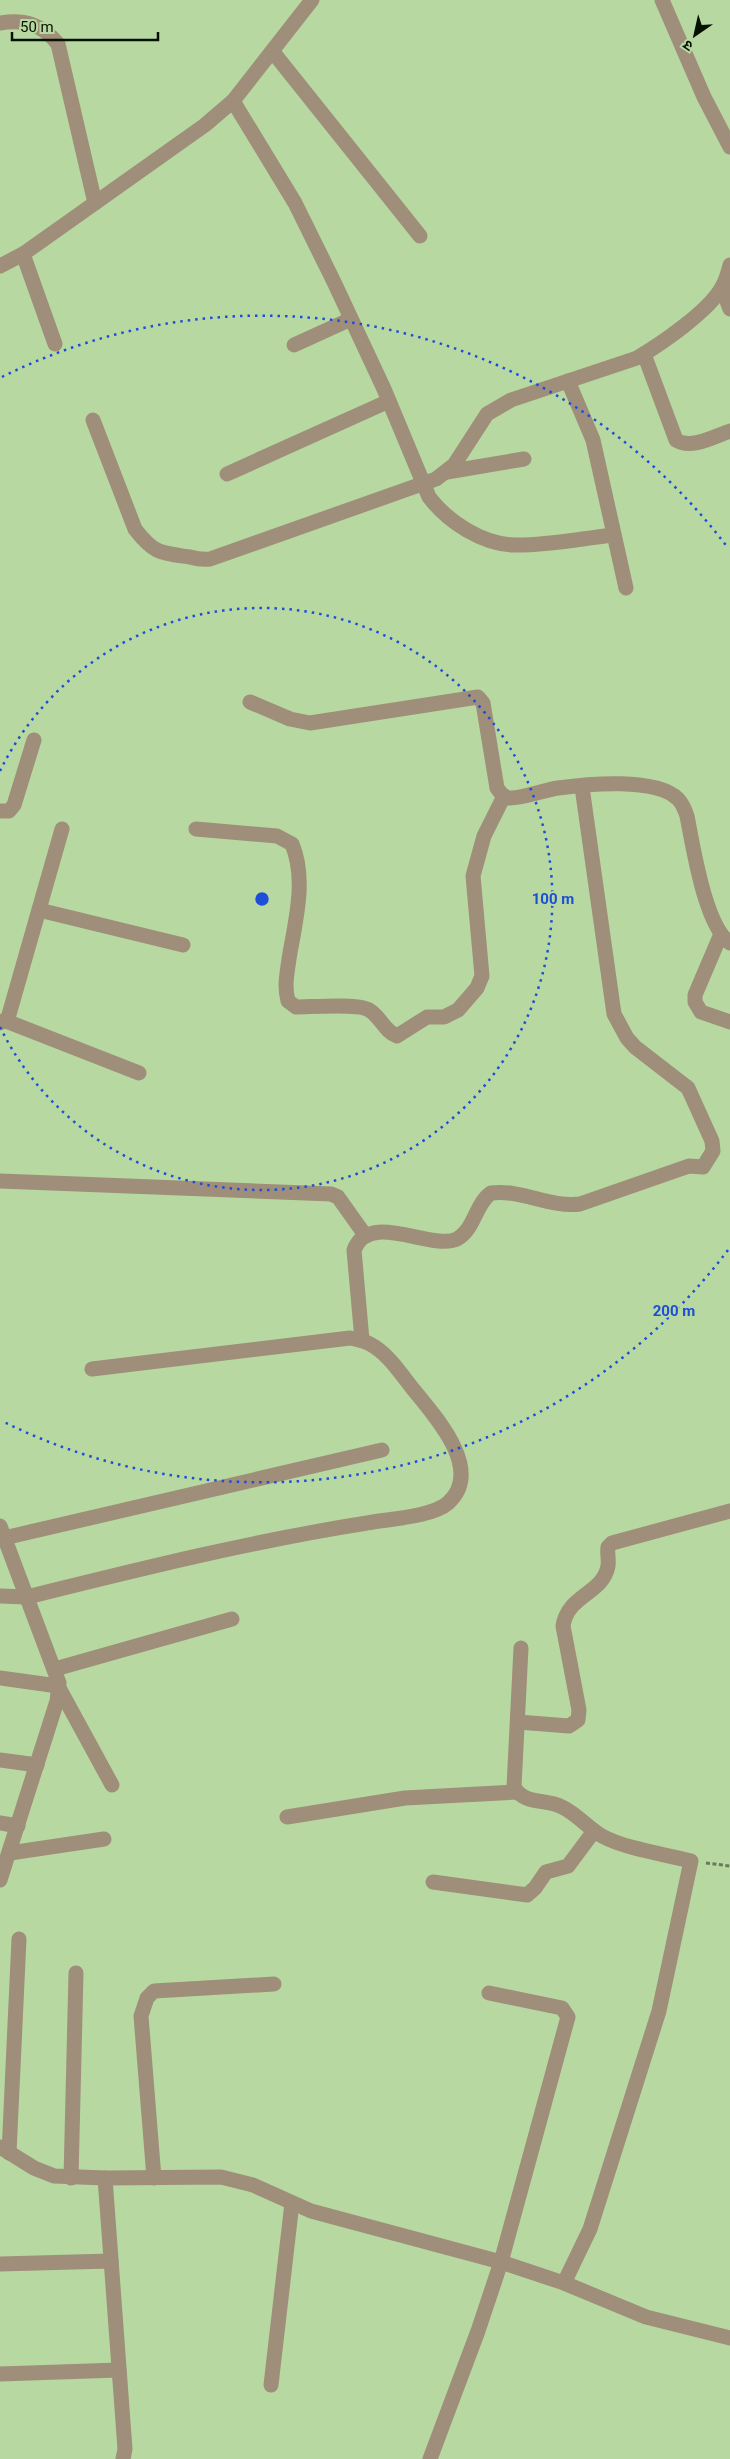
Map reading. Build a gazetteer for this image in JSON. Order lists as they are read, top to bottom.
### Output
{
  "scale_bar": "50 m",
  "north": "bottom left",
  "rings": ["100 m", "200 m"]
}
